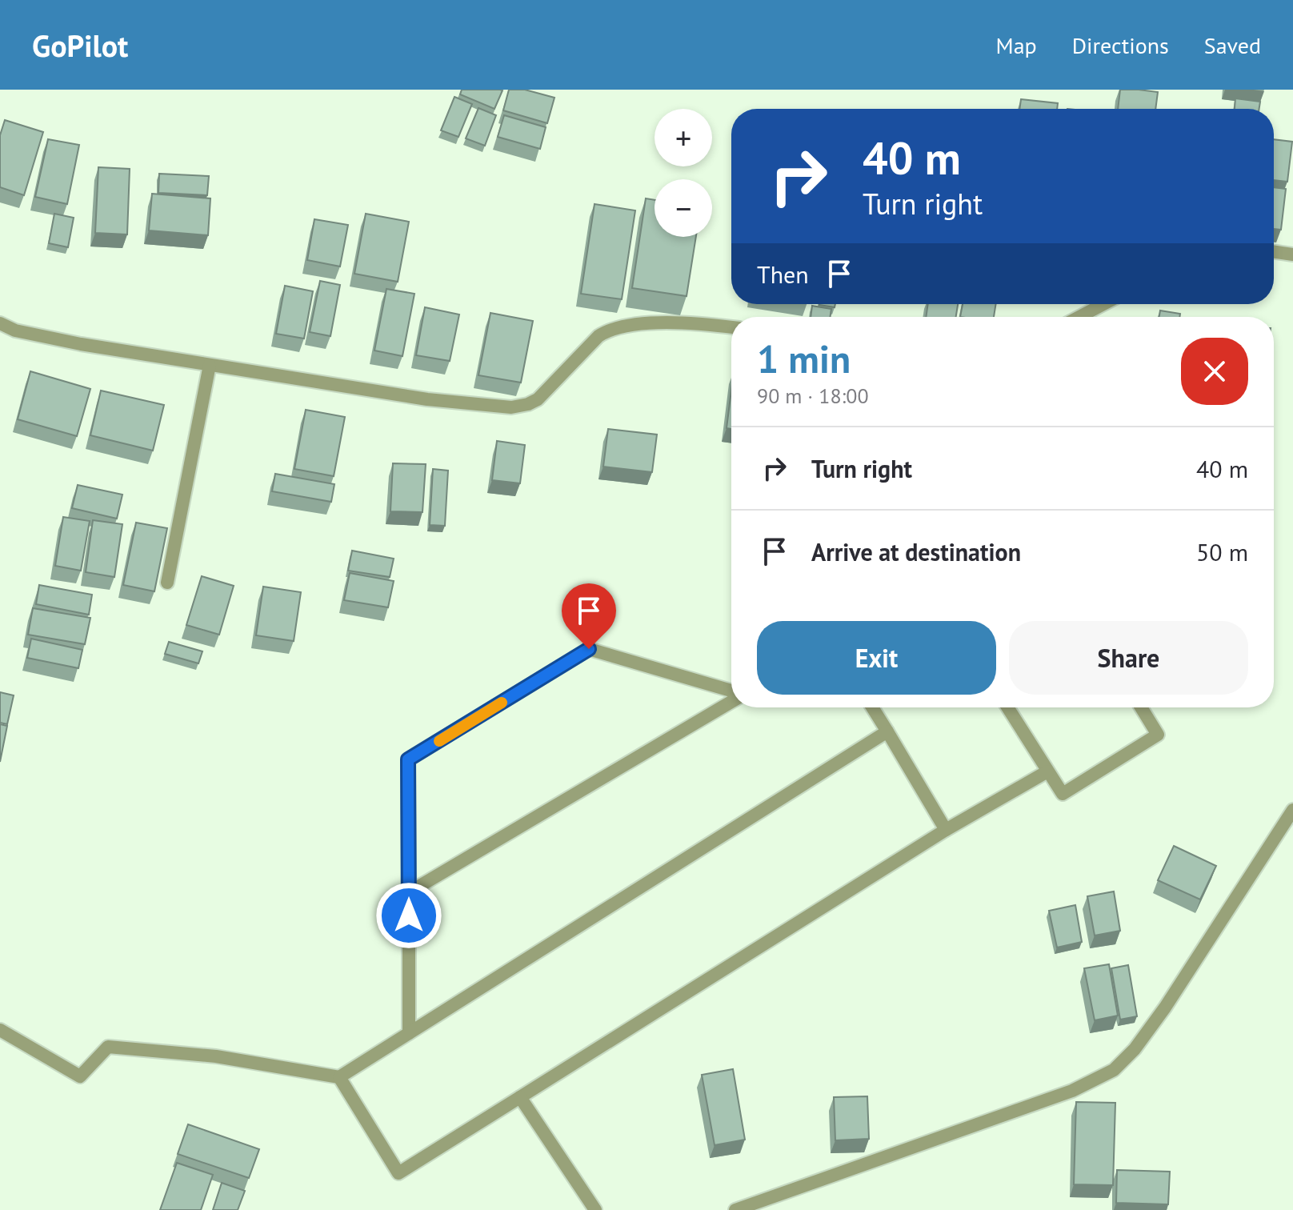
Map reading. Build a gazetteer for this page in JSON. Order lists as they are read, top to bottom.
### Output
{
  "page": {
    "header": "GoPilot",
    "nav": ["Map", "Directions", "Saved"],
    "map_buttons": ["+", "−"],
    "turn": ["40 m", "Turn right"],
    "then": "Then",
    "heading": ["1 min", "90 m · 18:00"],
    "list": [
      {
        "name": "Turn right",
        "value": "40 m"
      },
      {
        "name": "Arrive at destination",
        "value": "50 m"
      }
    ],
    "buttons": ["Exit", "Share"]
  }
}
